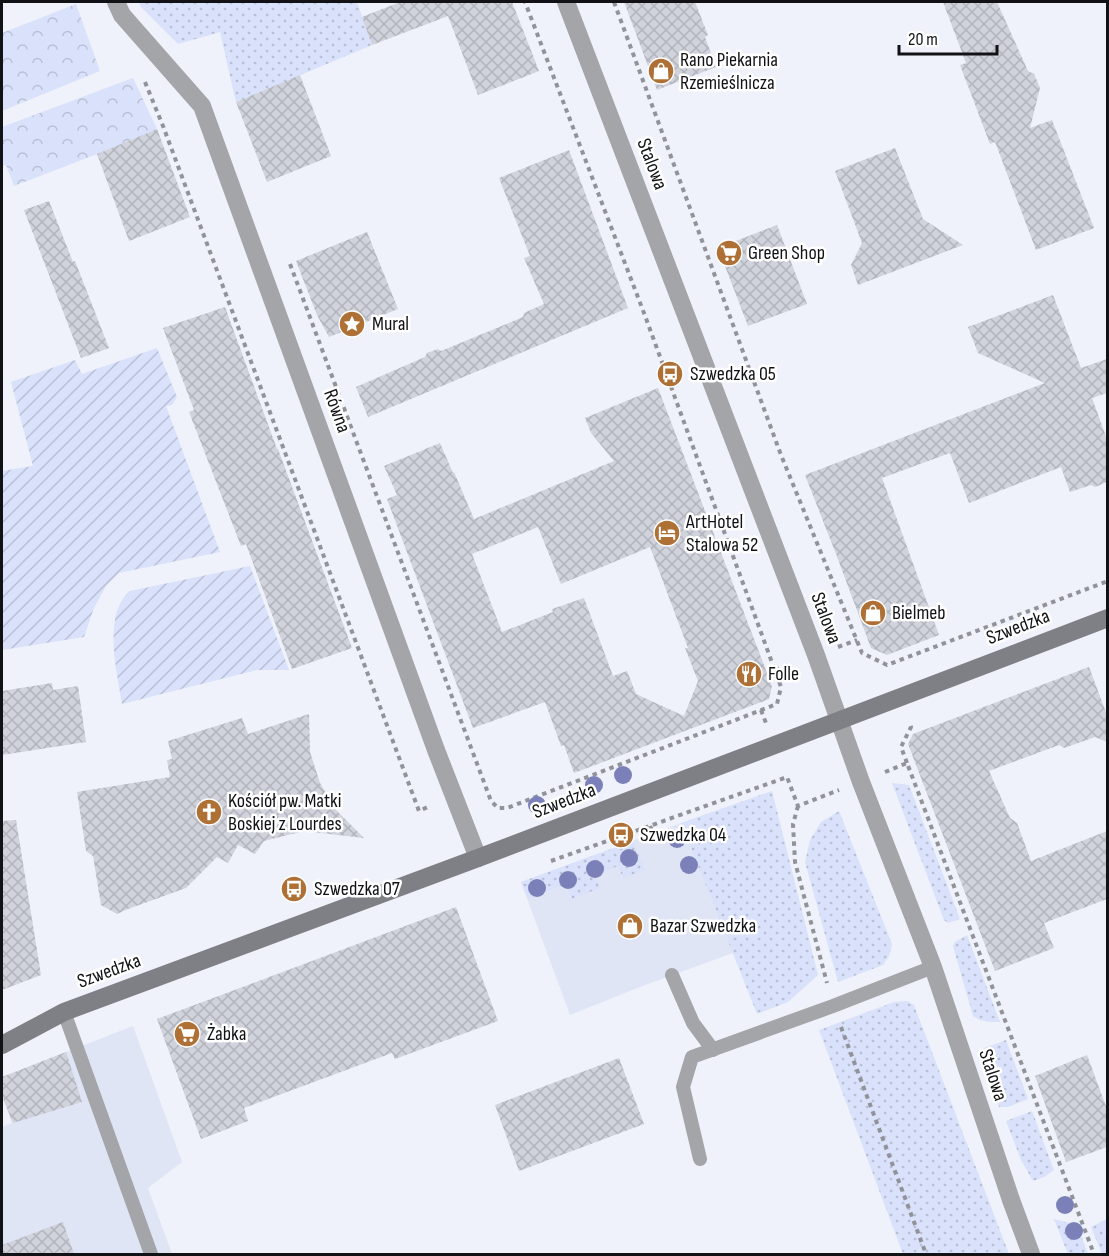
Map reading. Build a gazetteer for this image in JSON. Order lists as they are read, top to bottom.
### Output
{
  "streets": {
    "street": ["Stalowa", "Równa", "Szwedzka"]
  },
  "crossings": [
    ["Stalowa", "Szwedzka"],
    ["Równa", "Szwedzka"]
  ],
  "places": {
    "shop": ["Rano Piekarnia Rzemieślnicza", "Bielmeb", "Bazar Szwedzka"],
    "supermarket": ["Green Shop", "Żabka"],
    "place": ["Mural"],
    "bus stop": ["Szwedzka 05", "Szwedzka 04", "Szwedzka 07"],
    "hotel": ["ArtHotel Stalowa 52"],
    "restaurant": ["Folle"],
    "church": ["Kościół pw. Matki Boskiej z Lourdes"]
  },
  "scale_bar": "20 m"
}
